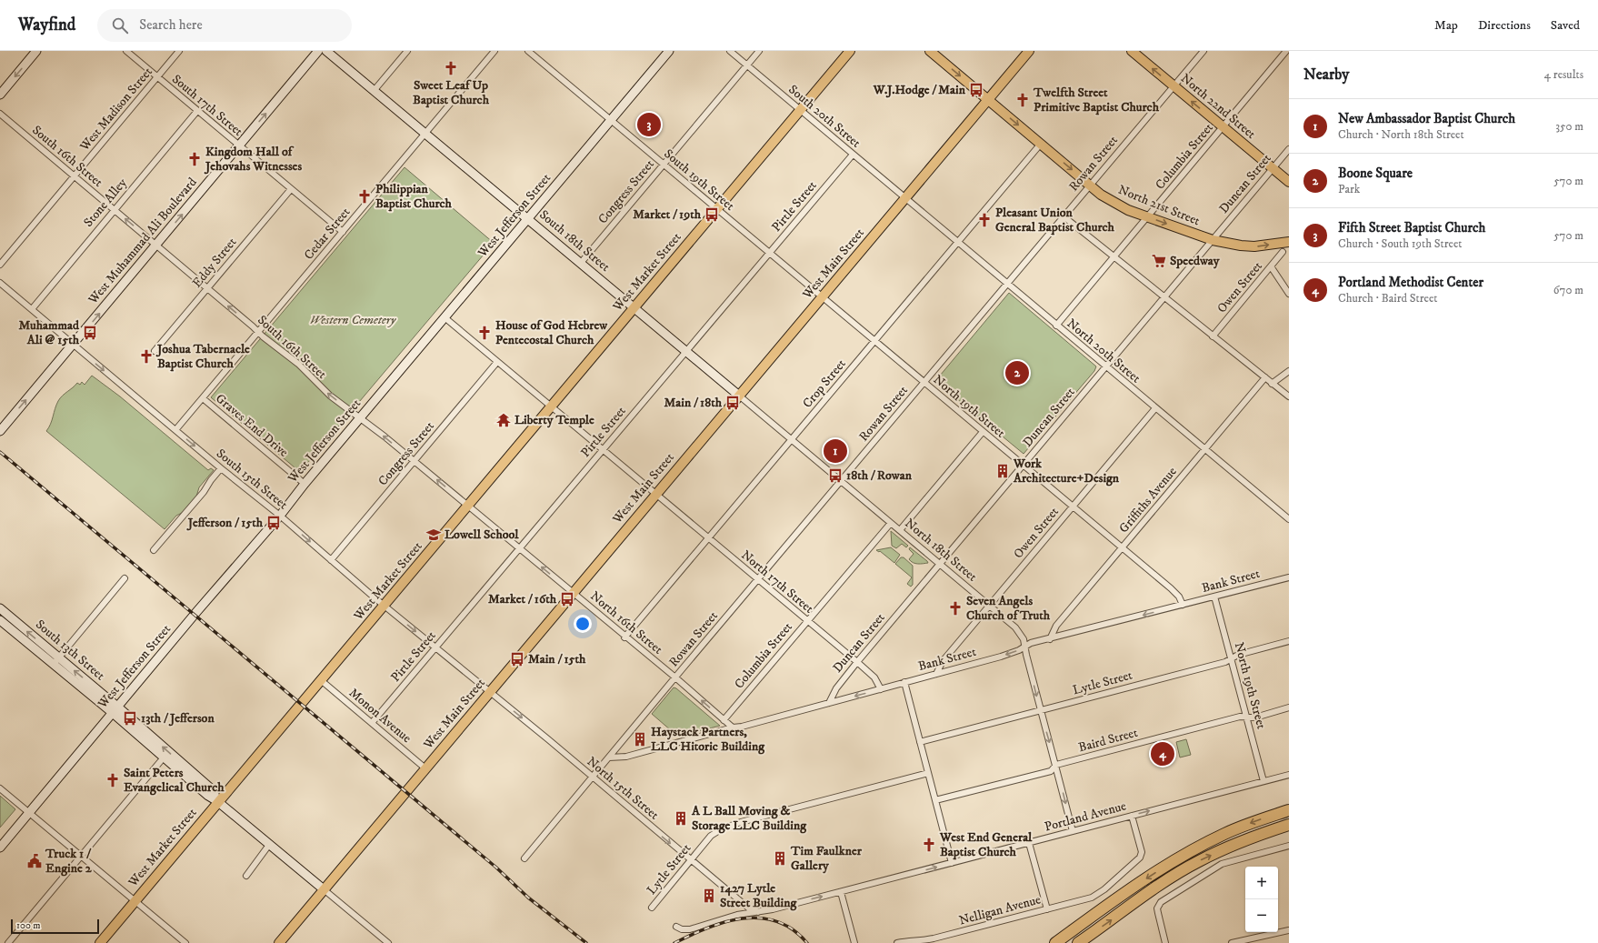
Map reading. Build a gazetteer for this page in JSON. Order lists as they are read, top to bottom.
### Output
{
  "streets": {
    "main road": [
      "North 22nd Street",
      "North 21st Street",
      "West Main Street",
      "West Market Street"
    ],
    "street": [
      "South 17th Street",
      "West Madison Street",
      "South 20th Street",
      "South 16th Street",
      "Columbia Street",
      "Rowan Street",
      "South 19th Street",
      "Duncan Street",
      "Congress Street",
      "Stone Alley",
      "Pirtle Street",
      "West Jefferson Street",
      "Cedar Street",
      "West Muhammad Ali Boulevard",
      "South 18th Street",
      "Eddy Street",
      "Owen Street",
      "North 20th Street",
      "Crop Street",
      "North 19th Street",
      "Graves End Drive",
      "South 15th Street",
      "Griffiths Avenue",
      "North 18th Street",
      "Bank Street",
      "North 17th Street",
      "North 16th Street",
      "South 13th Street",
      "Lytle Street",
      "Monon Avenue",
      "Baird Street",
      "North 15th Street",
      "Portland Avenue",
      "Nelligan Avenue"
    ]
  },
  "crossings": [
    ["South 17th Street", "West Madison Street"],
    ["South 17th Street", "Stone Alley"],
    ["South 17th Street", "Cedar Street"],
    ["South 17th Street", "West Muhammad Ali Boulevard"],
    ["South 17th Street", "Eddy Street"],
    ["North 22nd Street", "Columbia Street"],
    ["North 22nd Street", "Rowan Street"],
    ["North 22nd Street", "Duncan Street"],
    ["West Madison Street", "South 16th Street"],
    ["South 20th Street", "Congress Street"],
    ["South 20th Street", "Pirtle Street"],
    ["South 20th Street", "West Main Street"],
    ["South 20th Street", "West Market Street"],
    ["South 20th Street", "North 20th Street"],
    ["South 16th Street", "Congress Street"],
    ["South 16th Street", "Stone Alley"],
    ["South 16th Street", "Pirtle Street"],
    ["South 16th Street", "West Jefferson Street"],
    ["South 16th Street", "Cedar Street"],
    ["South 16th Street", "West Muhammad Ali Boulevard"],
    ["South 16th Street", "Eddy Street"],
    ["South 16th Street", "West Main Street"],
    ["South 16th Street", "West Market Street"],
    ["South 16th Street", "North 16th Street"],
    ["Columbia Street", "North 21st Street"],
    ["Columbia Street", "North 20th Street"],
    ["Columbia Street", "North 18th Street"],
    ["Columbia Street", "North 17th Street"],
    ["Columbia Street", "North 16th Street"],
    ["Rowan Street", "North 21st Street"],
    ["Rowan Street", "North 20th Street"],
    ["Rowan Street", "North 19th Street"],
    ["Rowan Street", "North 18th Street"],
    ["Rowan Street", "Bank Street"],
    ["Rowan Street", "North 17th Street"],
    ["Rowan Street", "North 16th Street"],
    ["Rowan Street", "North 15th Street"],
    ["South 19th Street", "Congress Street"],
    ["South 19th Street", "Pirtle Street"],
    ["South 19th Street", "West Jefferson Street"],
    ["South 19th Street", "West Main Street"],
    ["South 19th Street", "West Market Street"],
    ["South 19th Street", "North 19th Street"],
    ["Duncan Street", "North 21st Street"],
    ["Duncan Street", "North 20th Street"],
    ["Duncan Street", "North 19th Street"],
    ["Duncan Street", "North 18th Street"],
    ["Duncan Street", "Bank Street"],
    ["Duncan Street", "North 17th Street"],
    ["Congress Street", "South 18th Street"],
    ["Congress Street", "South 15th Street"],
    ["Stone Alley", "South 15th Street"],
    ["North 21st Street", "West Main Street"],
    ["North 21st Street", "Crop Street"],
    ["Pirtle Street", "South 18th Street"],
    ["Pirtle Street", "South 15th Street"],
    ["Pirtle Street", "Monon Avenue"],
    ["West Jefferson Street", "South 18th Street"],
    ["West Jefferson Street", "Graves End Drive"],
    ["West Jefferson Street", "South 15th Street"],
    ["West Jefferson Street", "South 13th Street"],
    ["Cedar Street", "South 18th Street"],
    ["Cedar Street", "Graves End Drive"],
    ["Cedar Street", "South 15th Street"],
    ["West Muhammad Ali Boulevard", "South 15th Street"],
    ["South 18th Street", "West Main Street"],
    ["South 18th Street", "West Market Street"],
    ["South 18th Street", "North 18th Street"],
    ["West Main Street", "North 20th Street"],
    ["West Main Street", "North 19th Street"],
    ["West Main Street", "South 15th Street"],
    ["West Main Street", "North 18th Street"],
    ["West Main Street", "North 17th Street"],
    ["West Main Street", "North 16th Street"],
    ["West Main Street", "South 13th Street"],
    ["West Main Street", "Monon Avenue"],
    ["West Main Street", "North 15th Street"],
    ["West Market Street", "South 15th Street"],
    ["West Market Street", "South 13th Street"],
    ["West Market Street", "Monon Avenue"],
    ["Owen Street", "North 20th Street"],
    ["Owen Street", "North 19th Street"],
    ["Owen Street", "North 18th Street"],
    ["Owen Street", "Bank Street"],
    ["North 20th Street", "Crop Street"],
    ["North 20th Street", "Griffiths Avenue"],
    ["Crop Street", "North 19th Street"],
    ["Crop Street", "North 18th Street"],
    ["Crop Street", "North 17th Street"],
    ["Crop Street", "North 16th Street"],
    ["North 19th Street", "Griffiths Avenue"],
    ["North 19th Street", "Bank Street"],
    ["North 19th Street", "Lytle Street"],
    ["North 19th Street", "Baird Street"],
    ["North 19th Street", "Portland Avenue"],
    ["South 15th Street", "North 15th Street"],
    ["Griffiths Avenue", "Bank Street"],
    ["North 18th Street", "Bank Street"],
    ["North 18th Street", "Lytle Street"],
    ["North 18th Street", "Baird Street"],
    ["North 18th Street", "Portland Avenue"],
    ["Bank Street", "North 17th Street"],
    ["Bank Street", "North 16th Street"],
    ["Lytle Street", "North 15th Street"],
    ["North 15th Street", "Portland Avenue"],
    ["Portland Avenue", "Nelligan Avenue"]
  ],
  "one_way": [
    "North 22nd Street",
    "South 16th Street",
    "North 21st Street",
    "West Muhammad Ali Boulevard",
    "South 15th Street",
    "Bank Street",
    "North 15th Street",
    "Portland Avenue"
  ],
  "parks": ["Western Cemetery"],
  "places": {
    "church": [
      "Sweet Leaf Up Baptist Church",
      "Twelfth Street Primitive Baptist Church",
      "Kingdom Hall of Jehovahs Witnesses",
      "Philippian Baptist Church",
      "Pleasant Union General Baptist Church",
      "House of God Hebrew Pentecostal Church",
      "Joshua Tabernacle Baptist Church",
      "Seven Angels Church of Truth",
      "Saint Peters Evangelical Church",
      "West End General Baptist Church"
    ],
    "bus stop": [
      "W.J.Hodge / Main",
      "Market / 19th",
      "Muhammad Ali @ 15th",
      "Main / 18th",
      "18th / Rowan",
      "Jefferson / 15th",
      "Market / 16th",
      "Main / 15th",
      "13th / Jefferson"
    ],
    "supermarket": ["Speedway"],
    "temple": ["Liberty Temple"],
    "building": [
      "Work Architecture+Design",
      "Haystack Partners, LLC Hitoric Building",
      "A L Ball Moving & Storage LLC Building",
      "Tim Faulkner Gallery",
      "1427 Lytle Street Building"
    ],
    "school or university": ["Lowell School"],
    "public building": ["Truck 1 / Engine 2"]
  },
  "scale_bar": "100 m",
  "page": {
    "header": "Wayfind",
    "search": "Search here",
    "nav": ["Map", "Directions", "Saved"],
    "heading": ["Nearby", "4 results"],
    "list": [
      {
        "mark": "1",
        "name": "New Ambassador Baptist Church",
        "note": "Church · North 18th Street",
        "value": "350 m"
      },
      {
        "mark": "2",
        "name": "Boone Square",
        "note": "Park",
        "value": "570 m"
      },
      {
        "mark": "3",
        "name": "Fifth Street Baptist Church",
        "note": "Church · South 19th Street",
        "value": "570 m"
      },
      {
        "mark": "4",
        "name": "Portland Methodist Center",
        "note": "Church · Baird Street",
        "value": "670 m"
      }
    ],
    "pins": [
      "3",
      "2",
      "1",
      "4"
    ],
    "map_buttons": ["+", "−"],
    "scale": "100 m"
  }
}
